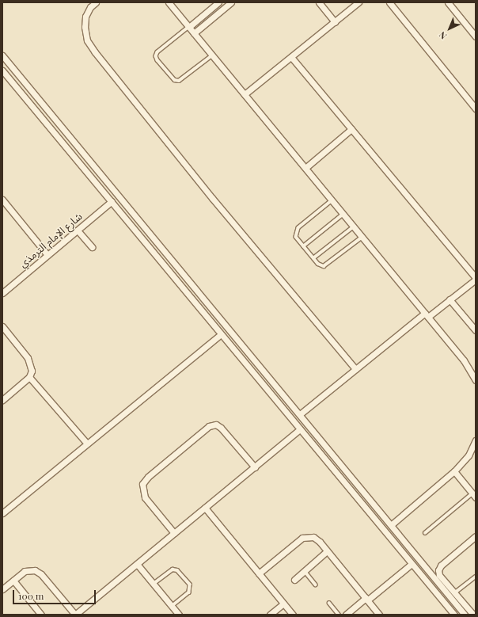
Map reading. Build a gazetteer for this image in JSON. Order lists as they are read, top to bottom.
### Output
{
  "streets": {
    "street": ["شارع الإمام الترمذي"]
  },
  "scale_bar": "100 m",
  "north": "bottom left"
}
